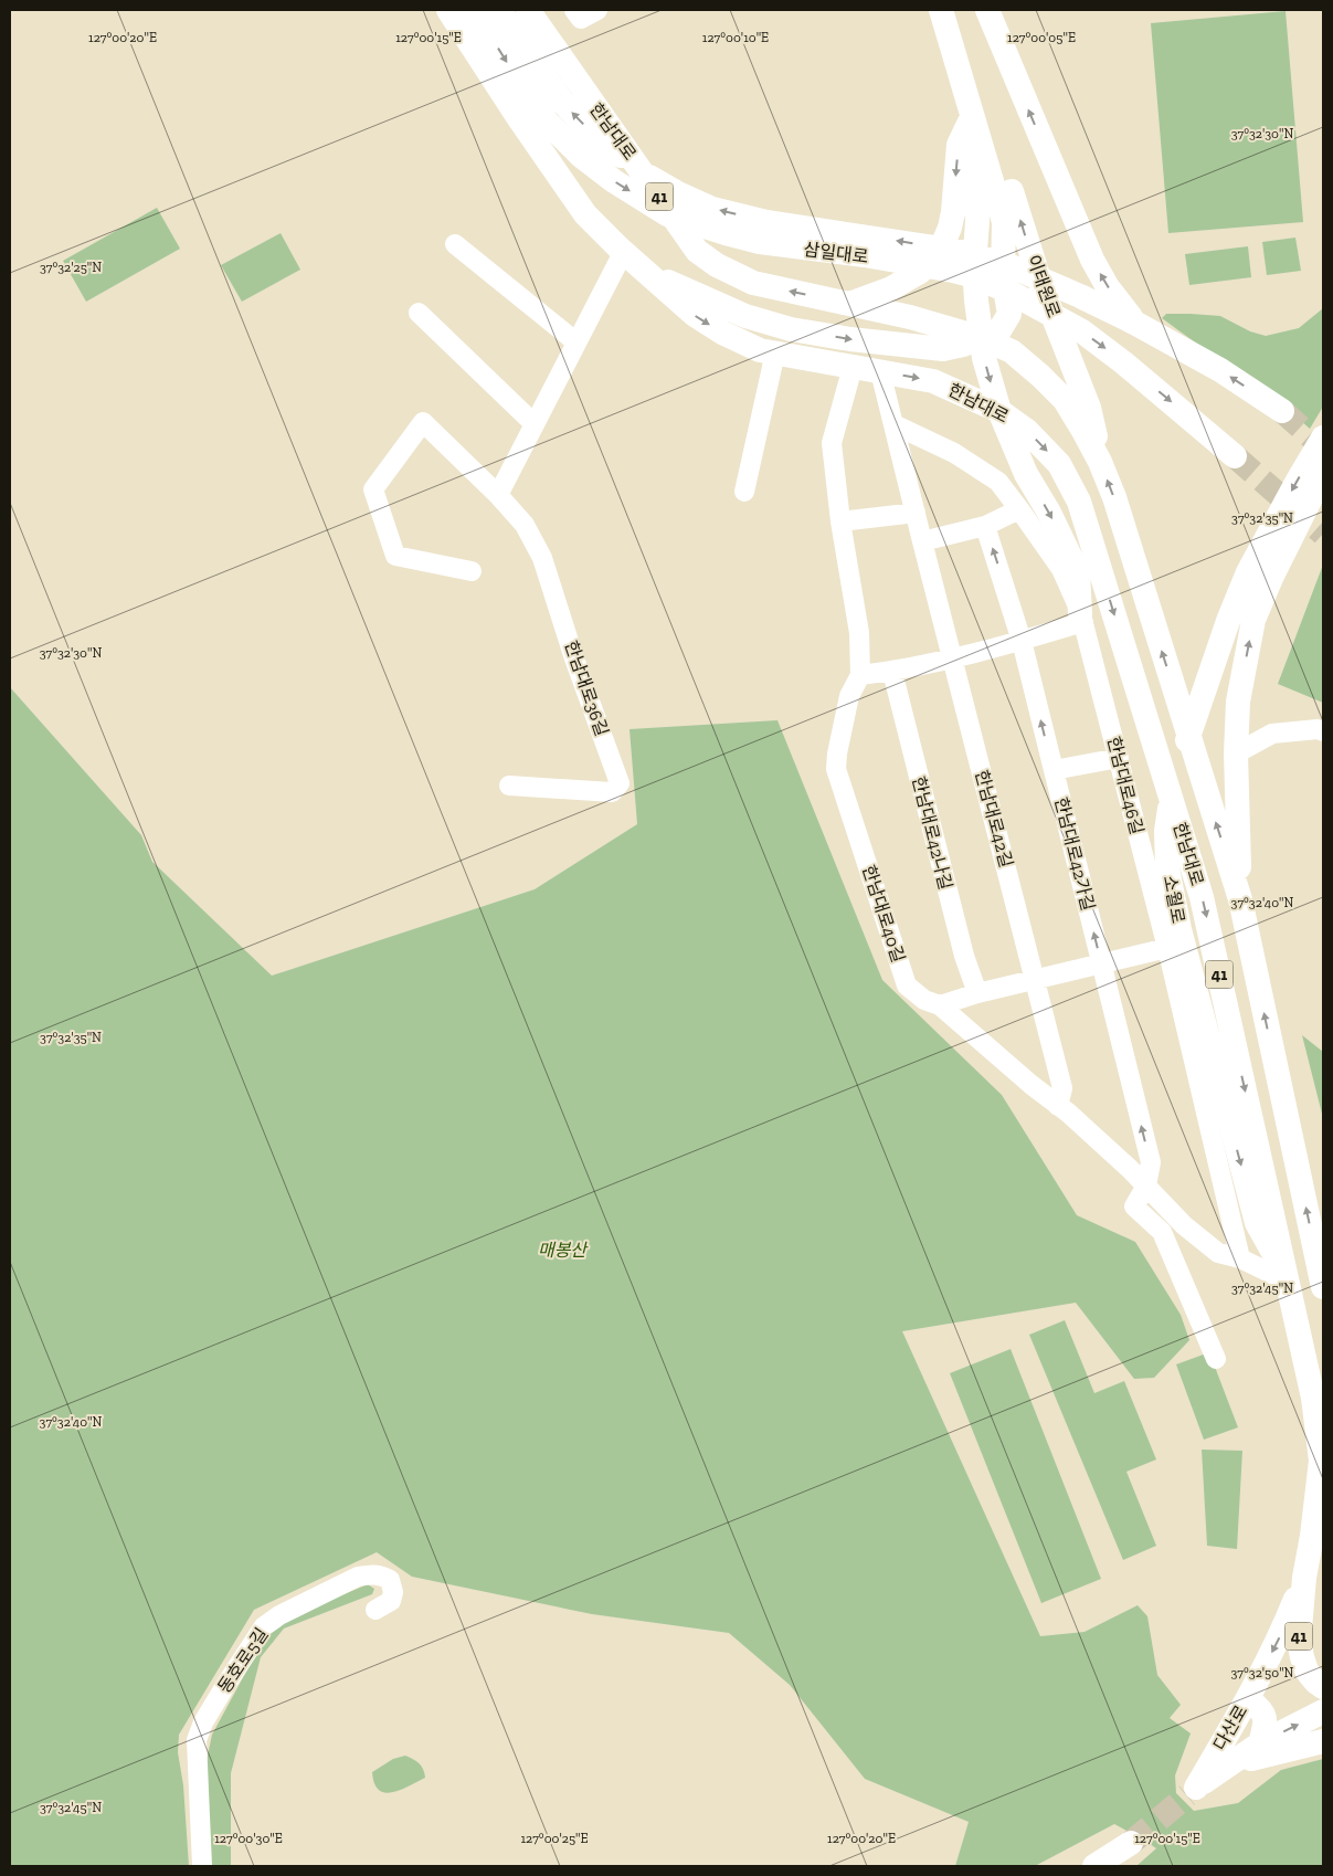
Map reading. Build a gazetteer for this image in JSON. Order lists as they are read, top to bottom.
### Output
{
  "streets": {
    "main road": [
      "한남대로",
      "41",
      "삼일대로",
      "이태원로",
      "소월로",
      "다산로"
    ],
    "street": [
      "한남대로36길",
      "한남대로46길",
      "한남대로42길",
      "한남대로42나길",
      "한남대로42가길",
      "한남대로40길",
      "동호로5길"
    ]
  },
  "crossings": [
    ["한남대로", "이태원로"],
    ["한남대로", "한남대로42길"],
    ["한남대로", "소월로"],
    ["한남대로", "한남대로40길"],
    ["한남대로", "다산로"],
    ["이태원로", "한남대로46길"],
    ["한남대로46길", "한남대로42길"],
    ["한남대로46길", "한남대로40길"],
    ["한남대로42길", "한남대로40길"],
    ["한남대로42가길", "한남대로40길"],
    ["소월로", "한남대로40길"]
  ],
  "one_way": ["한남대로42가길"],
  "parks": ["매봉산"],
  "coordinates": [
    "127°00'20\"E",
    "127°00'15\"E",
    "127°00'10\"E",
    "127°00'05\"E",
    "37°32'30\"N",
    "37°32'25\"N",
    "37°32'35\"N",
    "37°32'40\"N",
    "37°32'45\"N",
    "37°32'50\"N",
    "127°00'30\"E",
    "127°00'25\"E"
  ]
}
